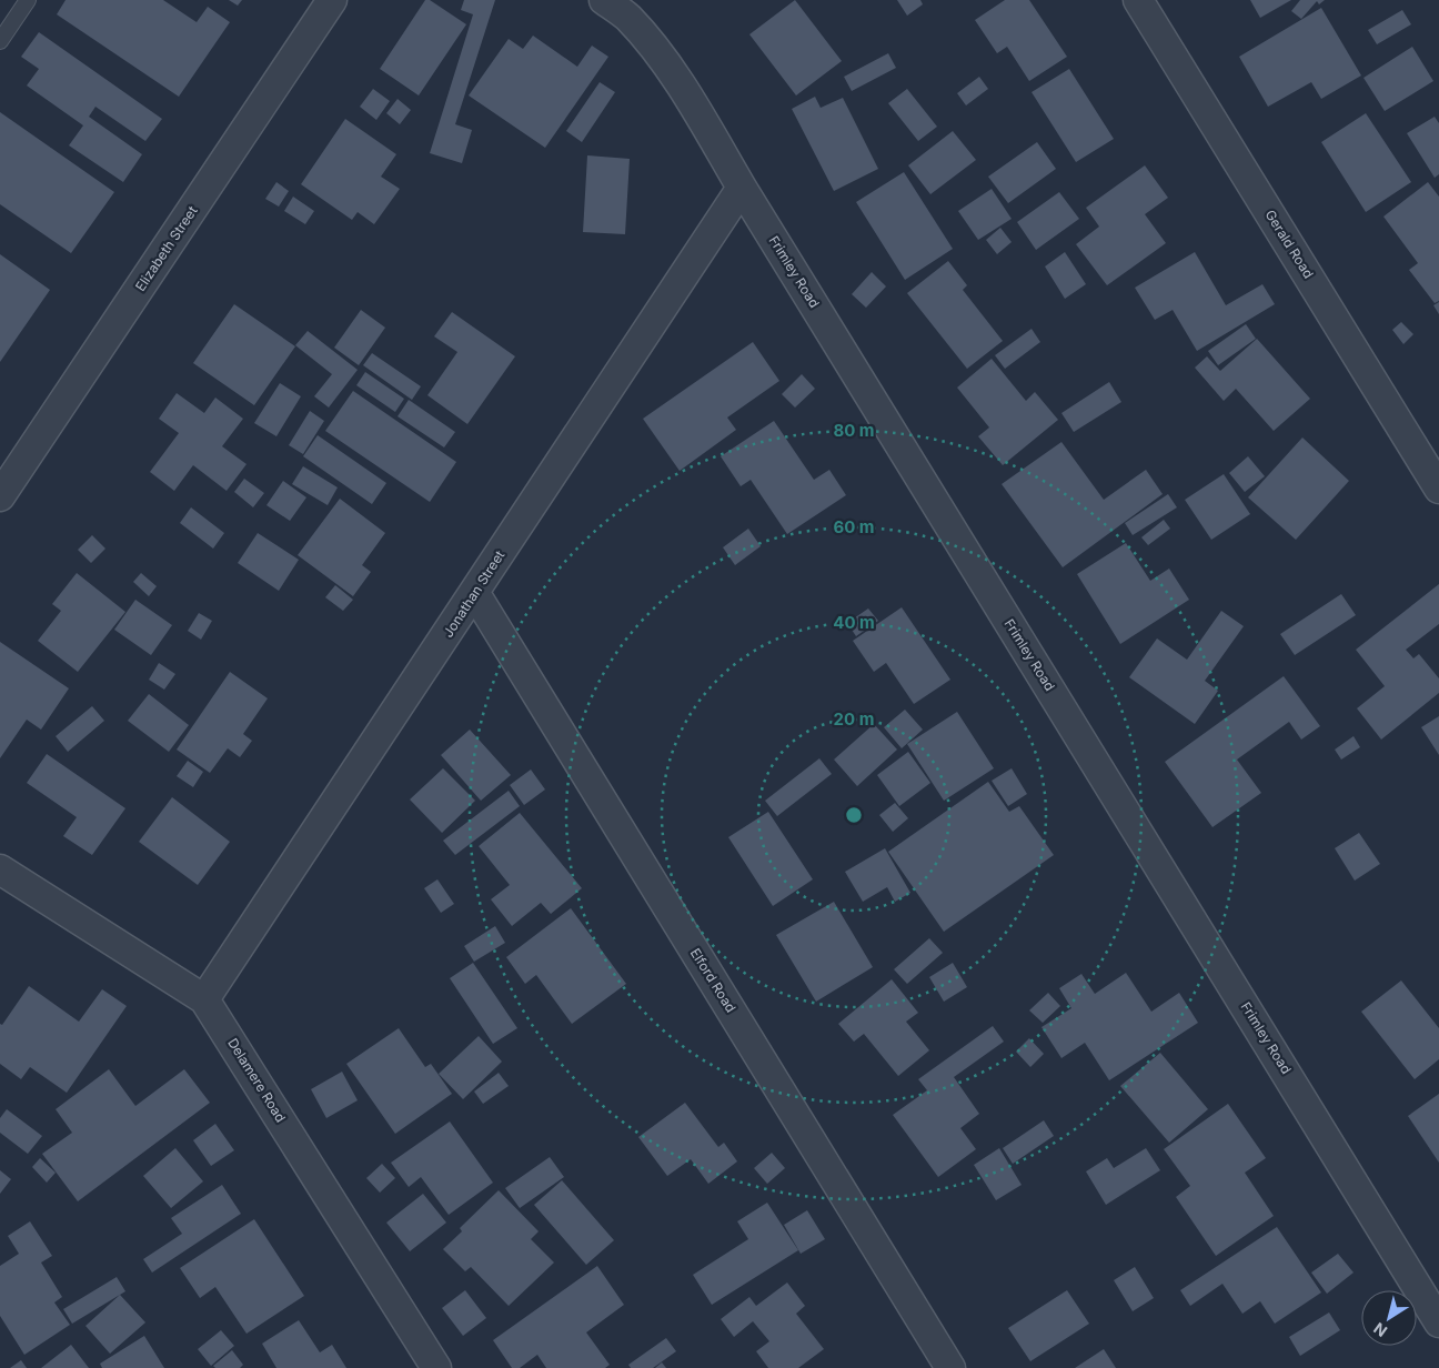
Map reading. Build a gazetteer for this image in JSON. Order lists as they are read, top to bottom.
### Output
{
  "streets": {
    "street": [
      "Gerald Road",
      "Elizabeth Street",
      "Frimley Road",
      "Jonathan Street",
      "Elford Road",
      "Delamere Road"
    ]
  },
  "crossings": [
    ["Frimley Road", "Jonathan Street"],
    ["Jonathan Street", "Elford Road"],
    ["Jonathan Street", "Delamere Road"]
  ],
  "north": "bottom left",
  "rings": [
    "80 m",
    "60 m",
    "40 m",
    "20 m"
  ]
}
